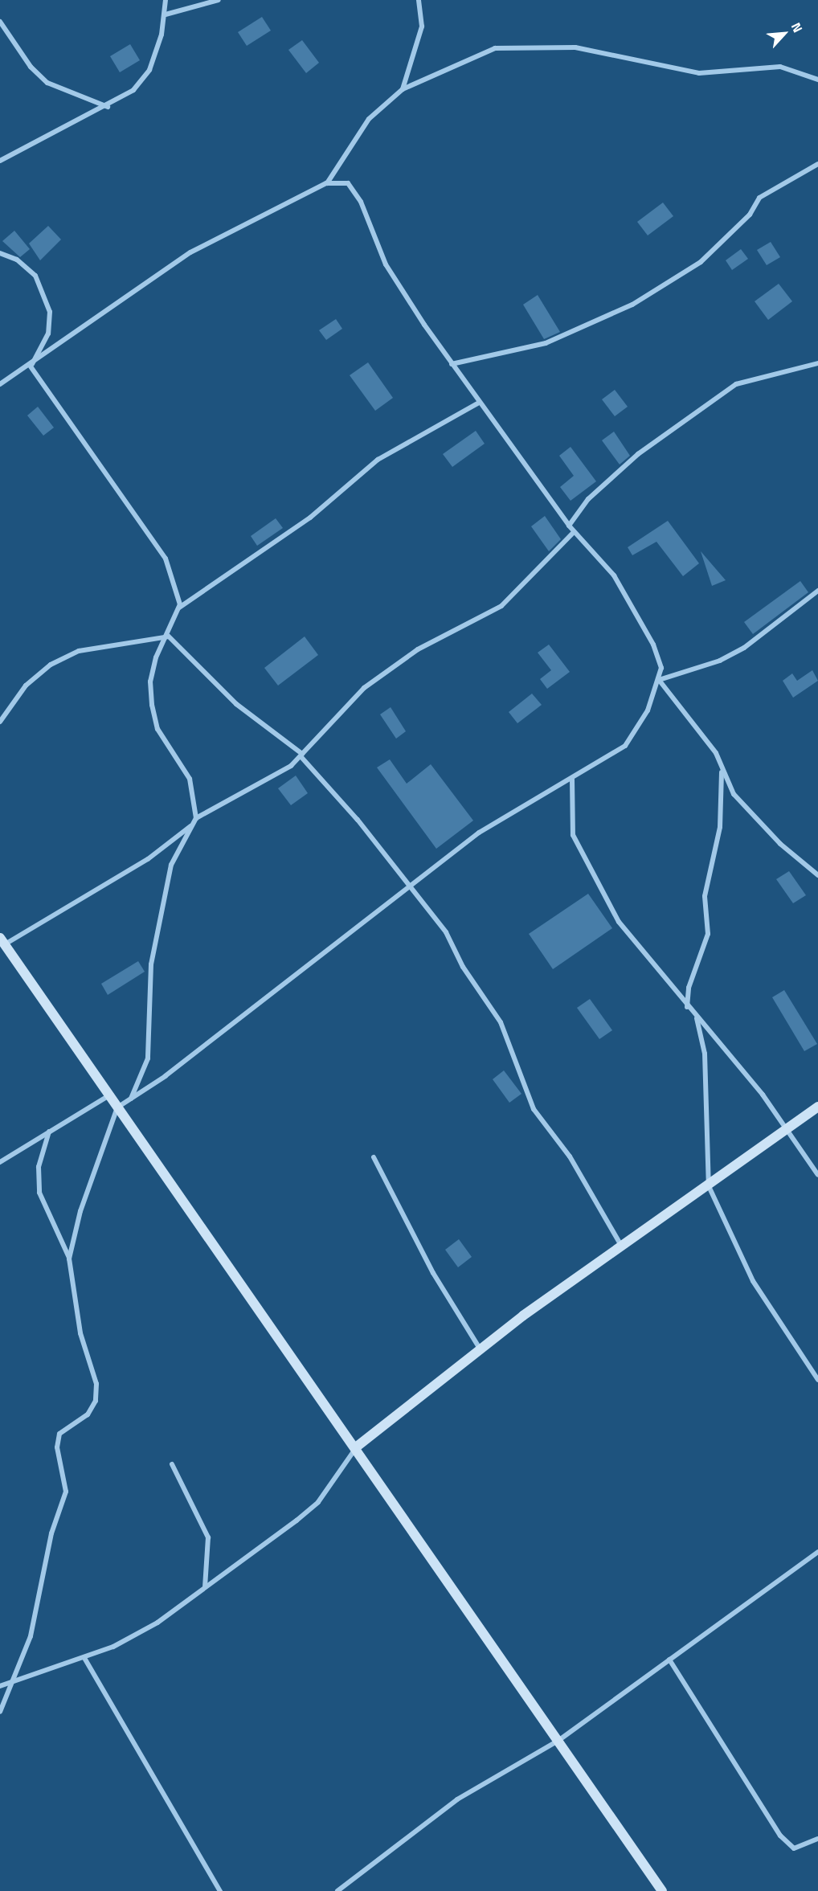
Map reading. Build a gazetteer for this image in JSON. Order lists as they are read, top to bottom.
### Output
{
  "north": "top right"
}
